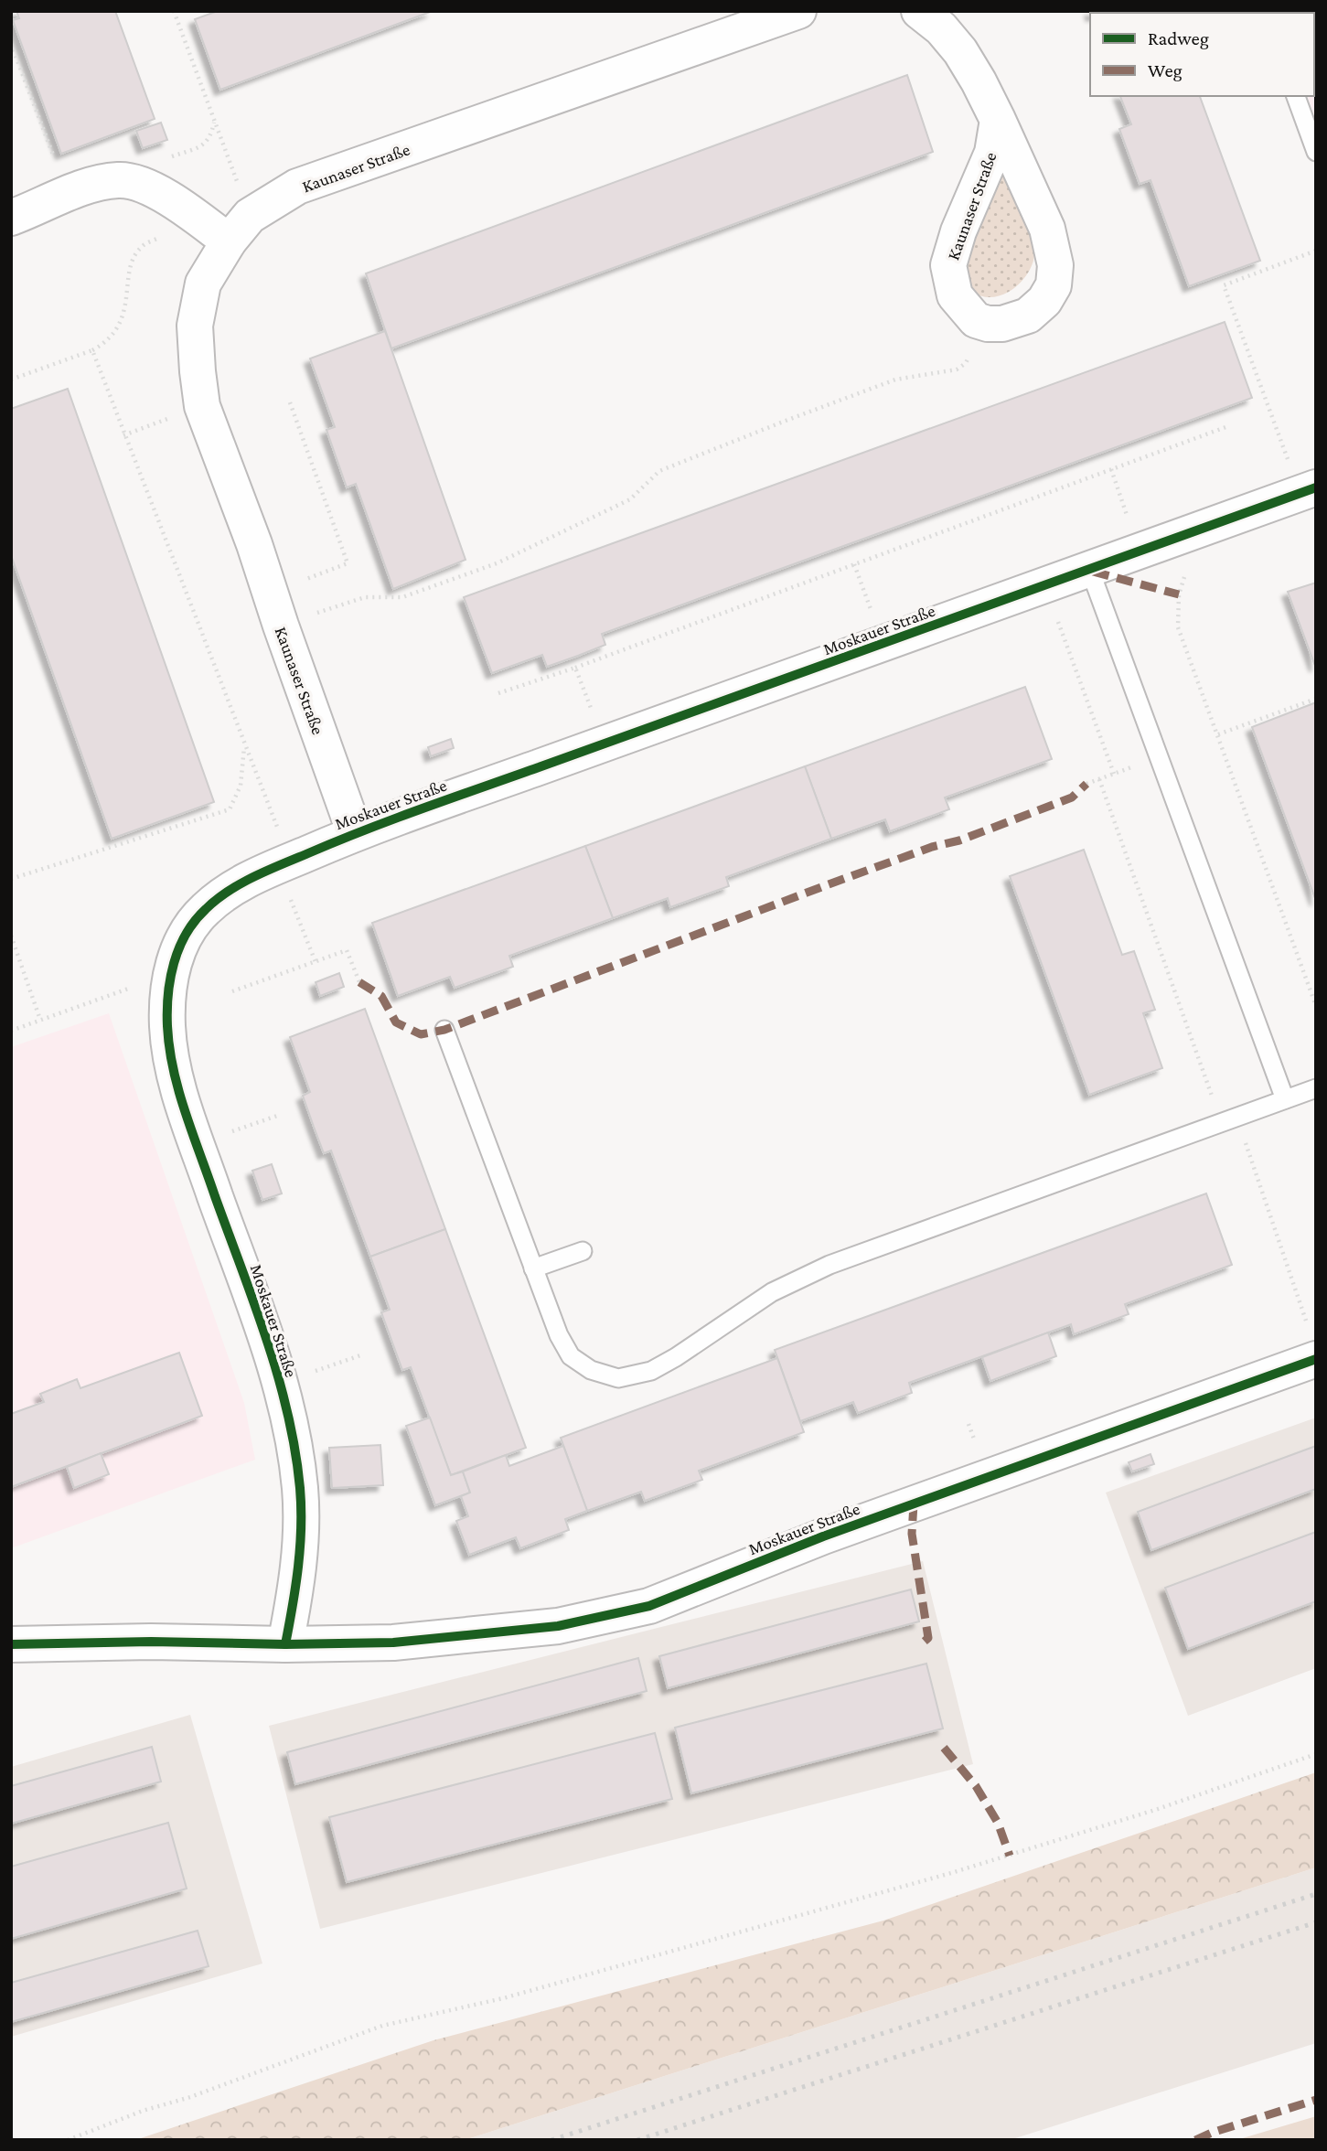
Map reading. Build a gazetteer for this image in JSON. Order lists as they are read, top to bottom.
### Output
{
  "streets": {
    "street": ["Kaunaser Straße", "Moskauer Straße"]
  },
  "crossings": [
    ["Kaunaser Straße", "Moskauer Straße"]
  ],
  "legend": ["Radweg", "Weg"]
}
